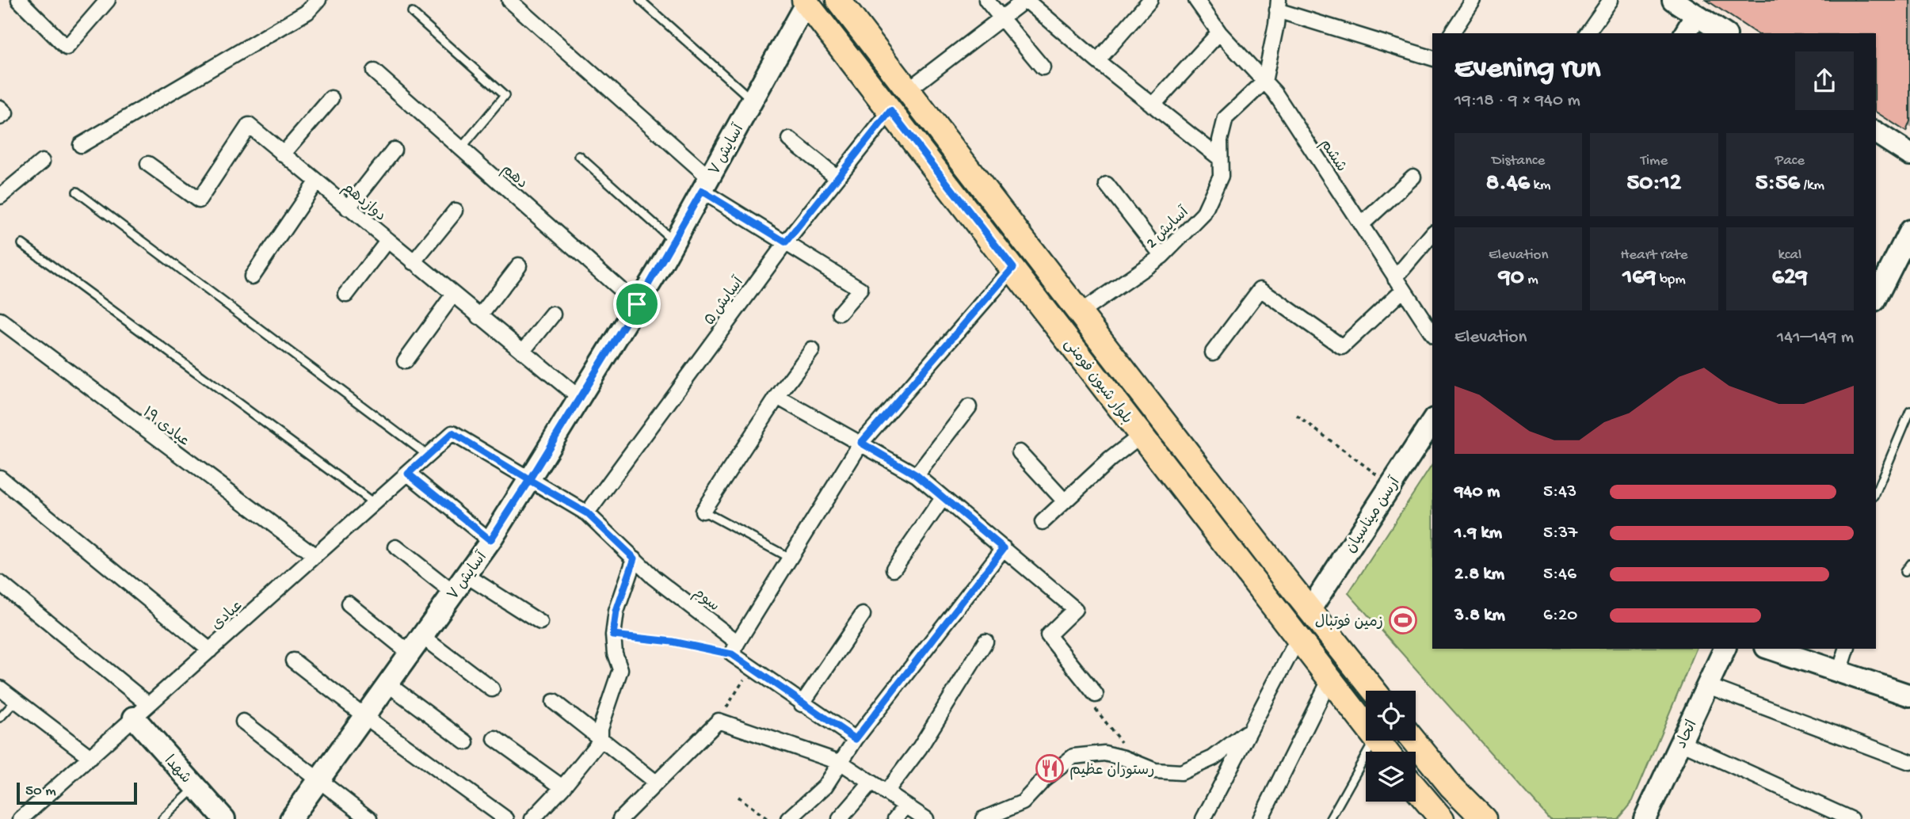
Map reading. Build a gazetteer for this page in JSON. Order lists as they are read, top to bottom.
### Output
{
  "streets": {
    "main road": ["بلوار شیون فومنی"],
    "street": [
      "آسایش ۷",
      "ششم",
      "دهم",
      "دوازدهم",
      "آسایش 2",
      "آسایش ۵",
      "عبادی ۱۹",
      "آرسن میناسیان",
      "سوم",
      "عبادی",
      "اتحاد",
      "شهدا"
    ]
  },
  "crossings": [
    ["آسایش ۷", "دهم"],
    ["آسایش ۷", "دوازدهم"],
    ["آسایش ۷", "بلوار شیون فومنی"],
    ["آسایش ۷", "سوم"],
    ["ششم", "آسایش 2"],
    ["آسایش 2", "بلوار شیون فومنی"],
    ["آسایش ۵", "بلوار شیون فومنی"],
    ["آسایش ۵", "سوم"],
    ["بلوار شیون فومنی", "آرسن میناسیان"],
    ["عبادی ۱۹", "عبادی"],
    ["سوم", "عبادی"],
    ["عبادی", "شهدا"]
  ],
  "places": {
    "sports": ["زمین فوتبال"],
    "restaurant": ["رستوران عظیم"]
  },
  "scale_bar": "50 m",
  "page": {
    "heading": ["Evening run", "19:18 · 9 × 940 m"],
    "stats": [
      ["Distance", "8.46 km"],
      ["Time", "50:12"],
      ["Pace", "5:56 /km"],
      ["Elevation", "90 m"],
      ["Heart rate", "169 bpm"],
      ["kcal", "629"]
    ],
    "chart": ["Elevation", "141–149 m"],
    "list": [
      {
        "name": "940 m",
        "note": "5:43"
      },
      {
        "name": "1.9 km",
        "note": "5:37"
      },
      {
        "name": "2.8 km",
        "note": "5:46"
      },
      {
        "name": "3.8 km",
        "note": "6:20"
      }
    ],
    "scale": "50 m"
  }
}
